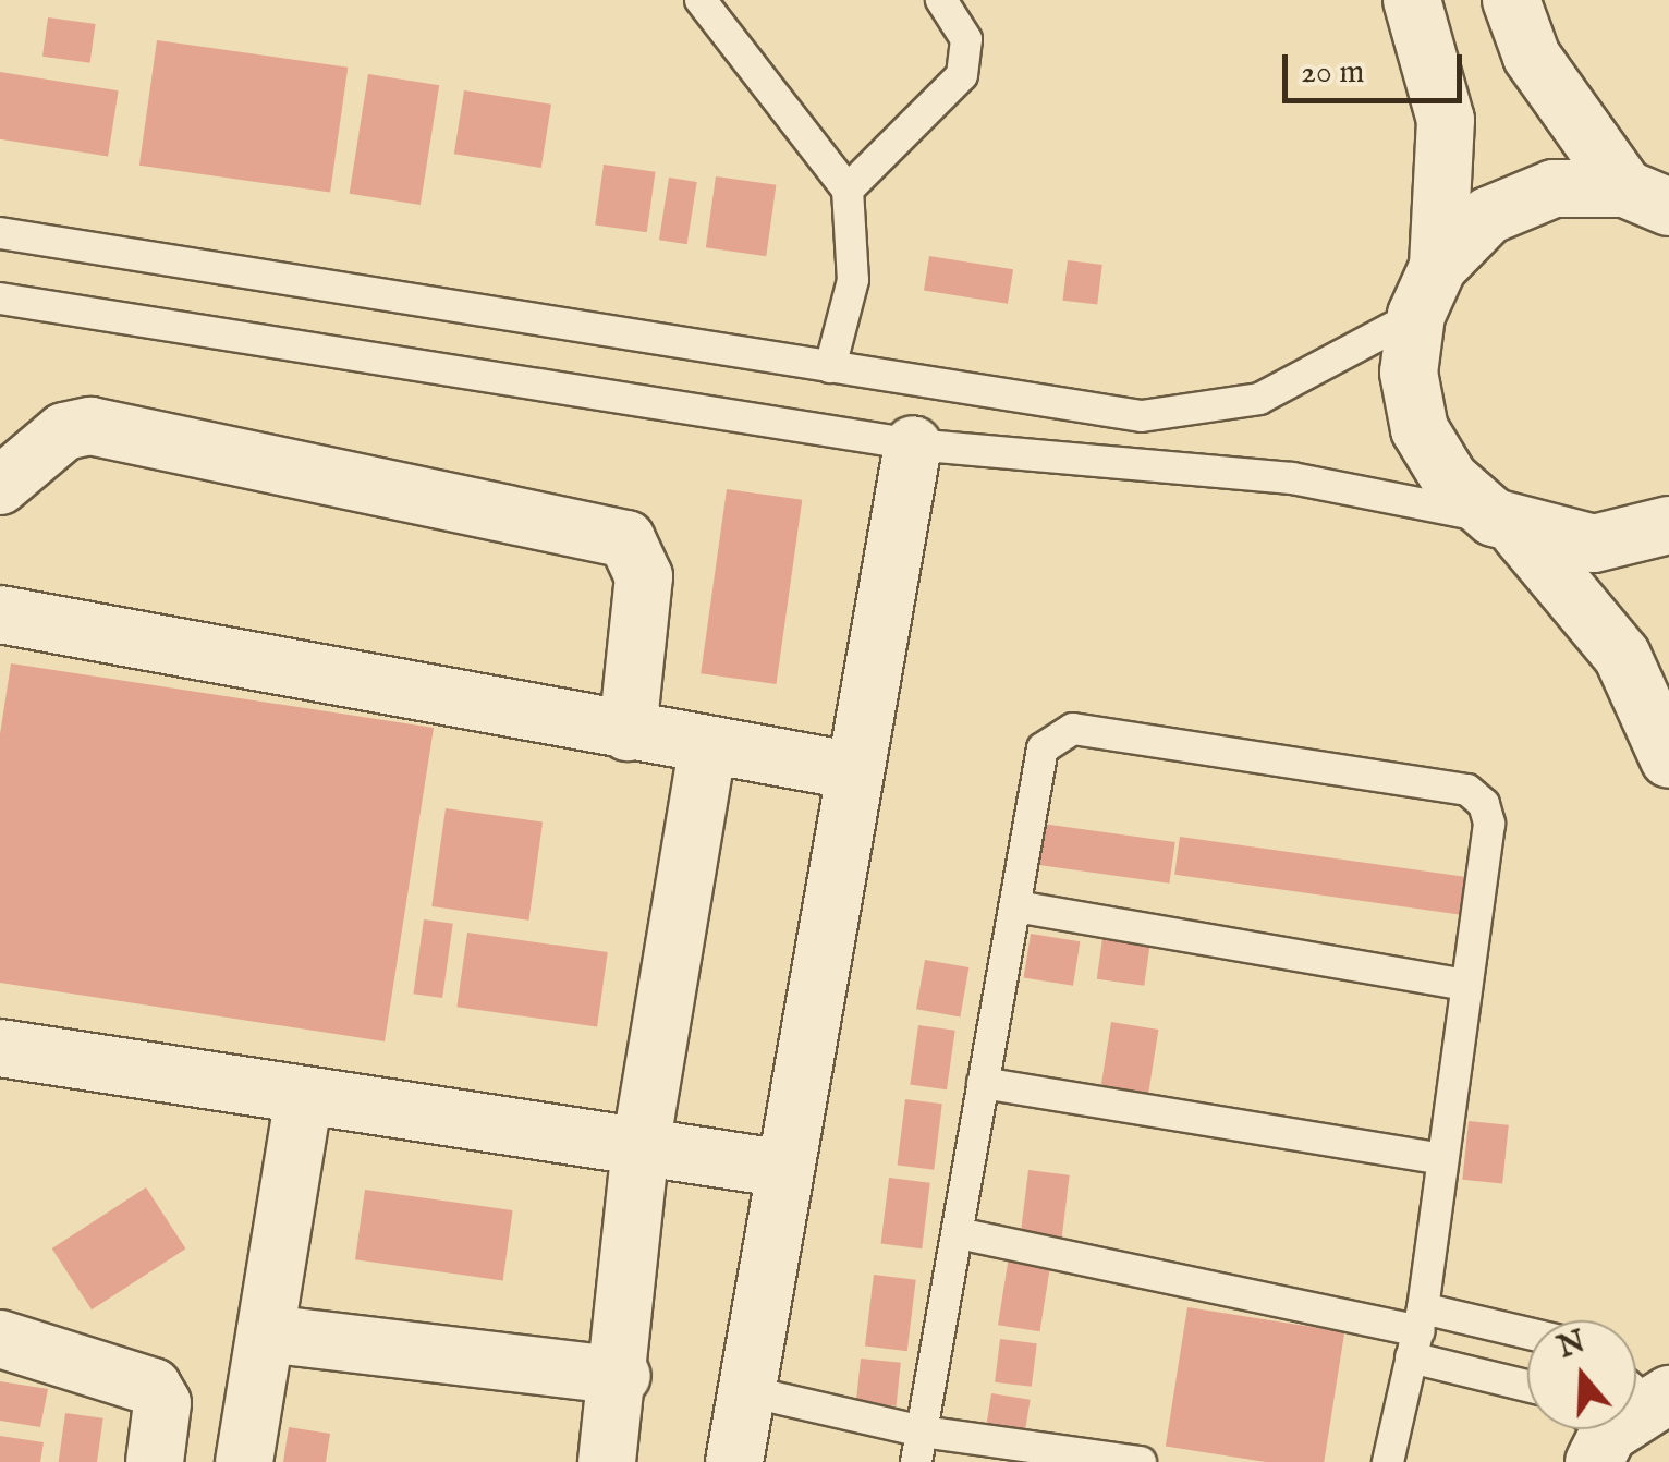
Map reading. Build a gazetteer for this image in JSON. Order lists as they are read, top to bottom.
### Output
{
  "scale_bar": "20 m",
  "north": "top"
}
